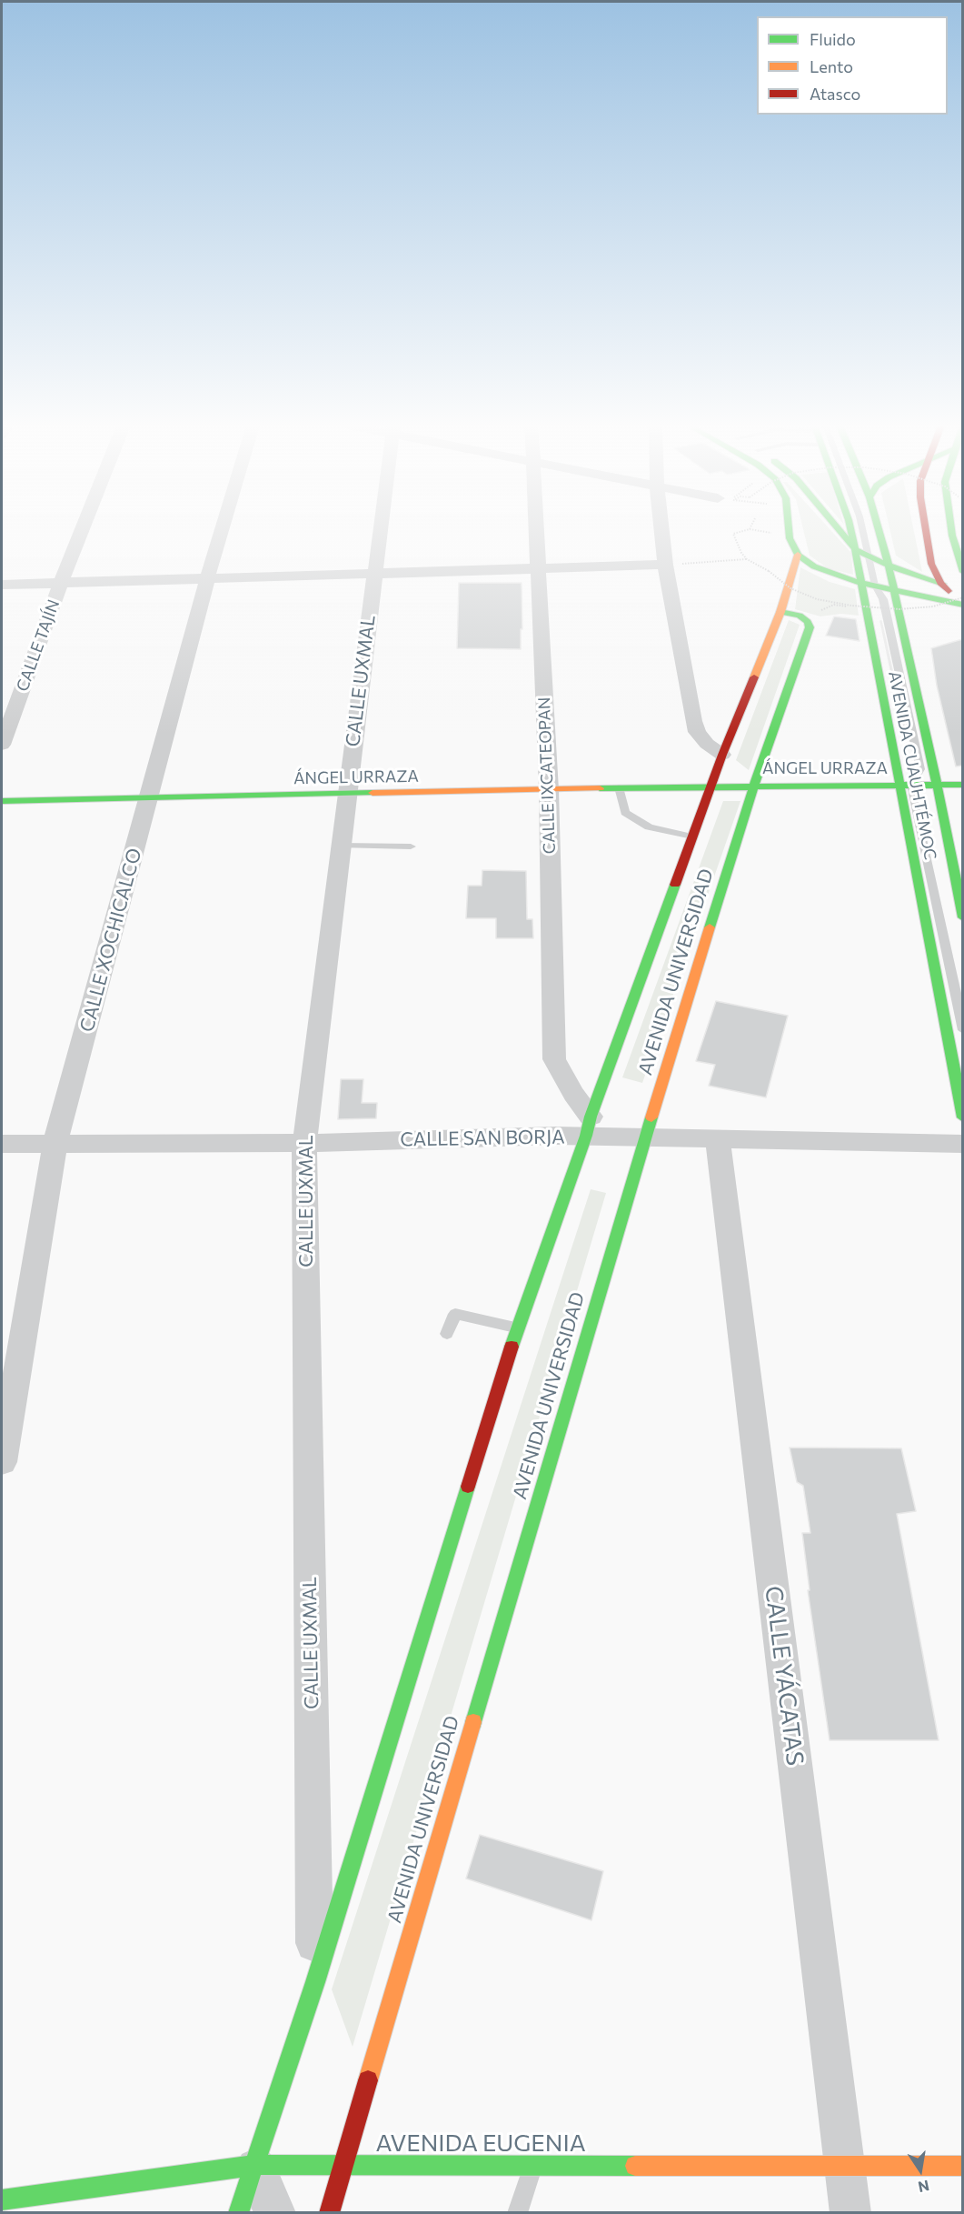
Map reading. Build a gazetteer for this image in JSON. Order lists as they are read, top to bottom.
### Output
{
  "streets": {
    "main road": [
      "AVENIDA CUAUHTÉMOC",
      "ÁNGEL URRAZA",
      "AVENIDA UNIVERSIDAD",
      "AVENIDA EUGENIA"
    ],
    "street": [
      "CALLE TAJÍN",
      "CALLE UXMAL",
      "CALLE IXCATEOPAN",
      "CALLE XOCHICALCO",
      "CALLE SAN BORJA",
      "CALLE YÁCATAS"
    ]
  },
  "crossings": [
    ["CALLE UXMAL", "ÁNGEL URRAZA"],
    ["CALLE UXMAL", "AVENIDA UNIVERSIDAD"],
    ["CALLE UXMAL", "CALLE SAN BORJA"],
    ["AVENIDA CUAUHTÉMOC", "ÁNGEL URRAZA"],
    ["ÁNGEL URRAZA", "CALLE IXCATEOPAN"],
    ["ÁNGEL URRAZA", "CALLE XOCHICALCO"],
    ["ÁNGEL URRAZA", "AVENIDA UNIVERSIDAD"],
    ["CALLE IXCATEOPAN", "AVENIDA UNIVERSIDAD"],
    ["CALLE IXCATEOPAN", "CALLE SAN BORJA"],
    ["CALLE XOCHICALCO", "CALLE SAN BORJA"],
    ["AVENIDA UNIVERSIDAD", "CALLE SAN BORJA"],
    ["AVENIDA UNIVERSIDAD", "AVENIDA EUGENIA"],
    ["CALLE SAN BORJA", "CALLE YÁCATAS"],
    ["CALLE YÁCATAS", "AVENIDA EUGENIA"]
  ],
  "legend": ["Fluido", "Lento", "Atasco"],
  "north": "bottom"
}
